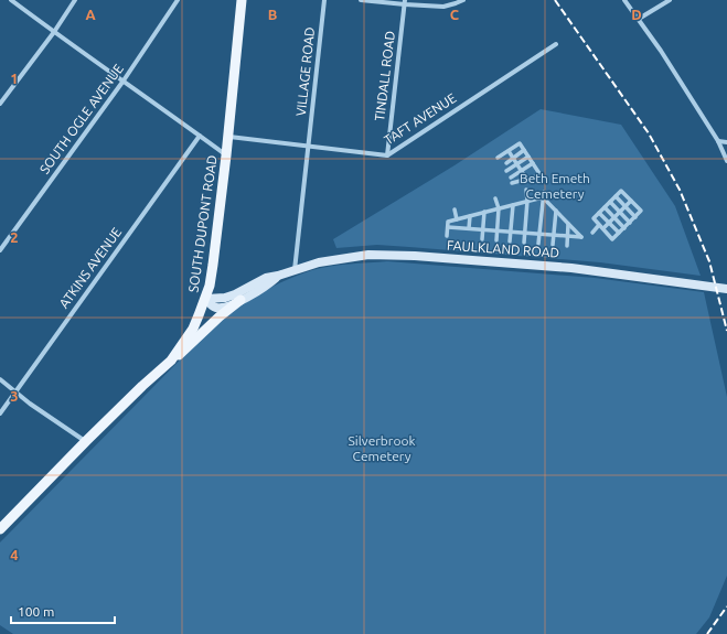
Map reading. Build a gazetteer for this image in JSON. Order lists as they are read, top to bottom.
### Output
{
  "streets": {
    "main road": ["SOUTH DUPONT ROAD", "FAULKLAND ROAD"],
    "street": [
      "VILLAGE ROAD",
      "TINDALL ROAD",
      "SOUTH OGLE AVENUE",
      "TAFT AVENUE",
      "ATKINS AVENUE"
    ]
  },
  "crossings": [
    ["VILLAGE ROAD", "TAFT AVENUE"],
    ["VILLAGE ROAD", "FAULKLAND ROAD"],
    ["TINDALL ROAD", "TAFT AVENUE"],
    ["TAFT AVENUE", "SOUTH DUPONT ROAD"],
    ["SOUTH DUPONT ROAD", "FAULKLAND ROAD"]
  ],
  "parks": ["Beth Emeth Cemetery", "Silverbrook Cemetery"],
  "scale_bar": "100 m",
  "grid": {
    "columns": [
      "A",
      "B",
      "C",
      "D"
    ],
    "rows": [
      "1",
      "2",
      "3",
      "4"
    ]
  }
}
